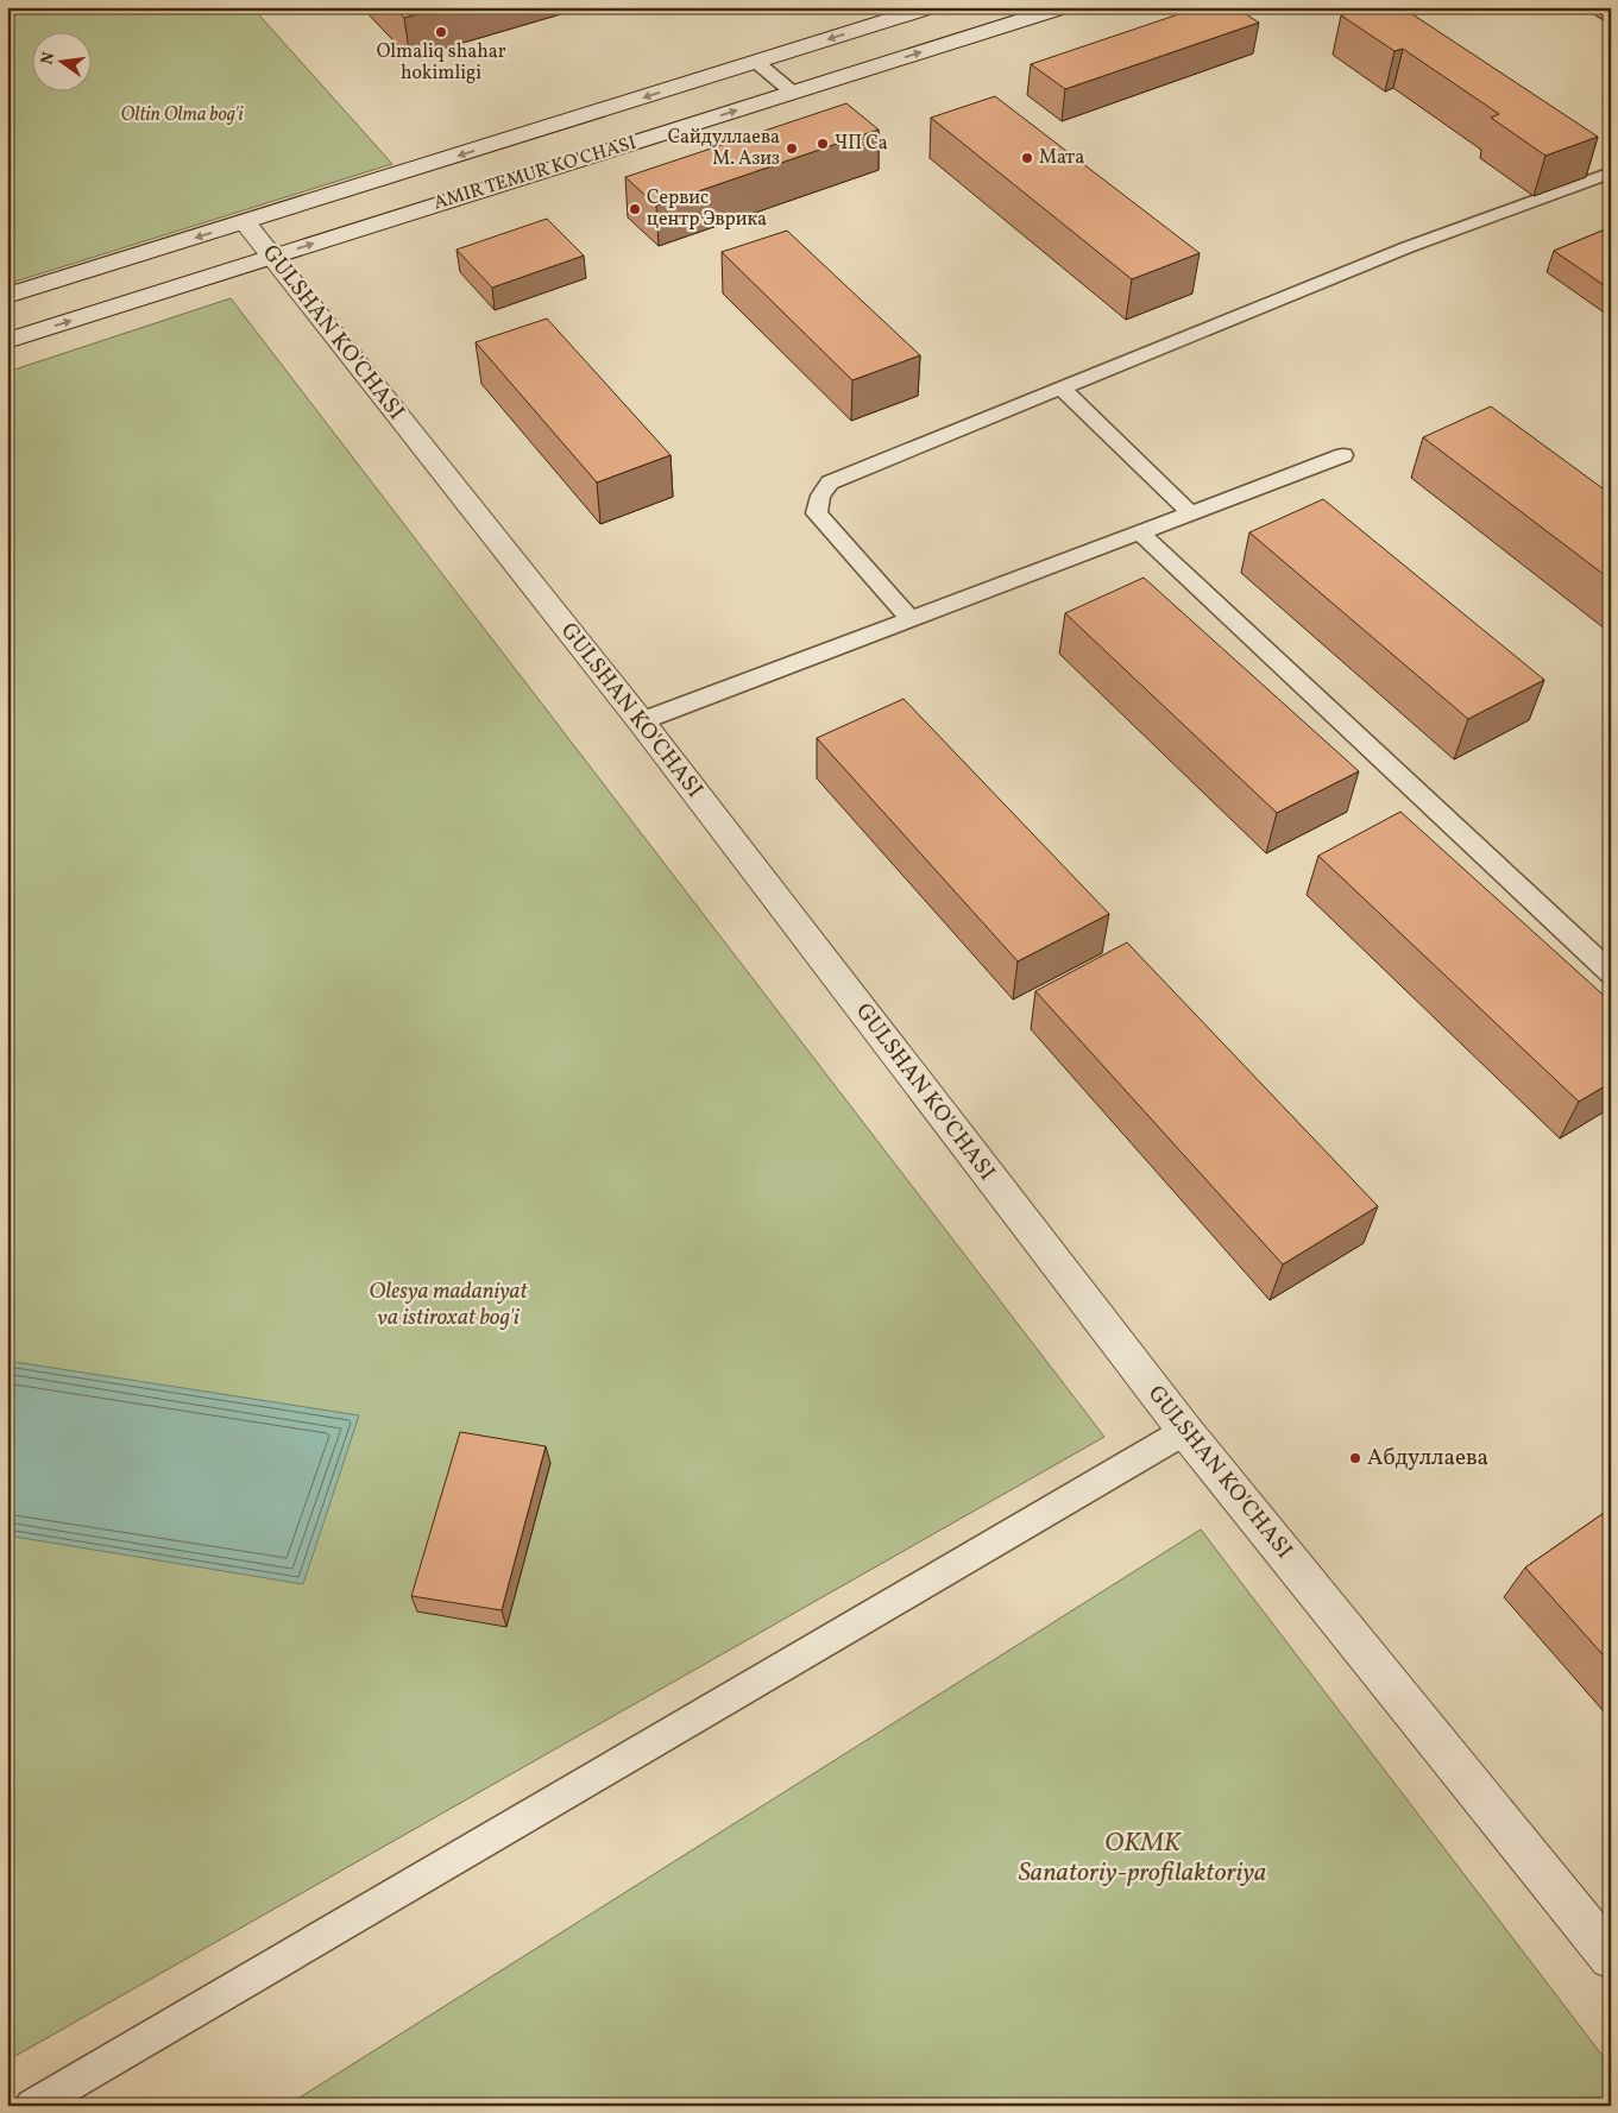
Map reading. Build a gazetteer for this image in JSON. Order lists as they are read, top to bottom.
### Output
{
  "streets": {
    "main road": ["AMIR TEMUR KO'CHASI", "GULSHAN KO'CHASI"]
  },
  "crossings": [
    ["AMIR TEMUR KO'CHASI", "GULSHAN KO'CHASI"]
  ],
  "parks": ["Oltin Olma bog'i", "Olesya madaniyat va istiroxat bog'i", "OKMK Sanatoriy-profilaktoriya"],
  "places": [
    "Olmaliq shahar hokimligi",
    "ЧП Са",
    "Сайдуллаева М. Азиз",
    "Мата",
    "Сервис центр Эврика",
    "Абдуллаева"
  ],
  "north": "left"
}
